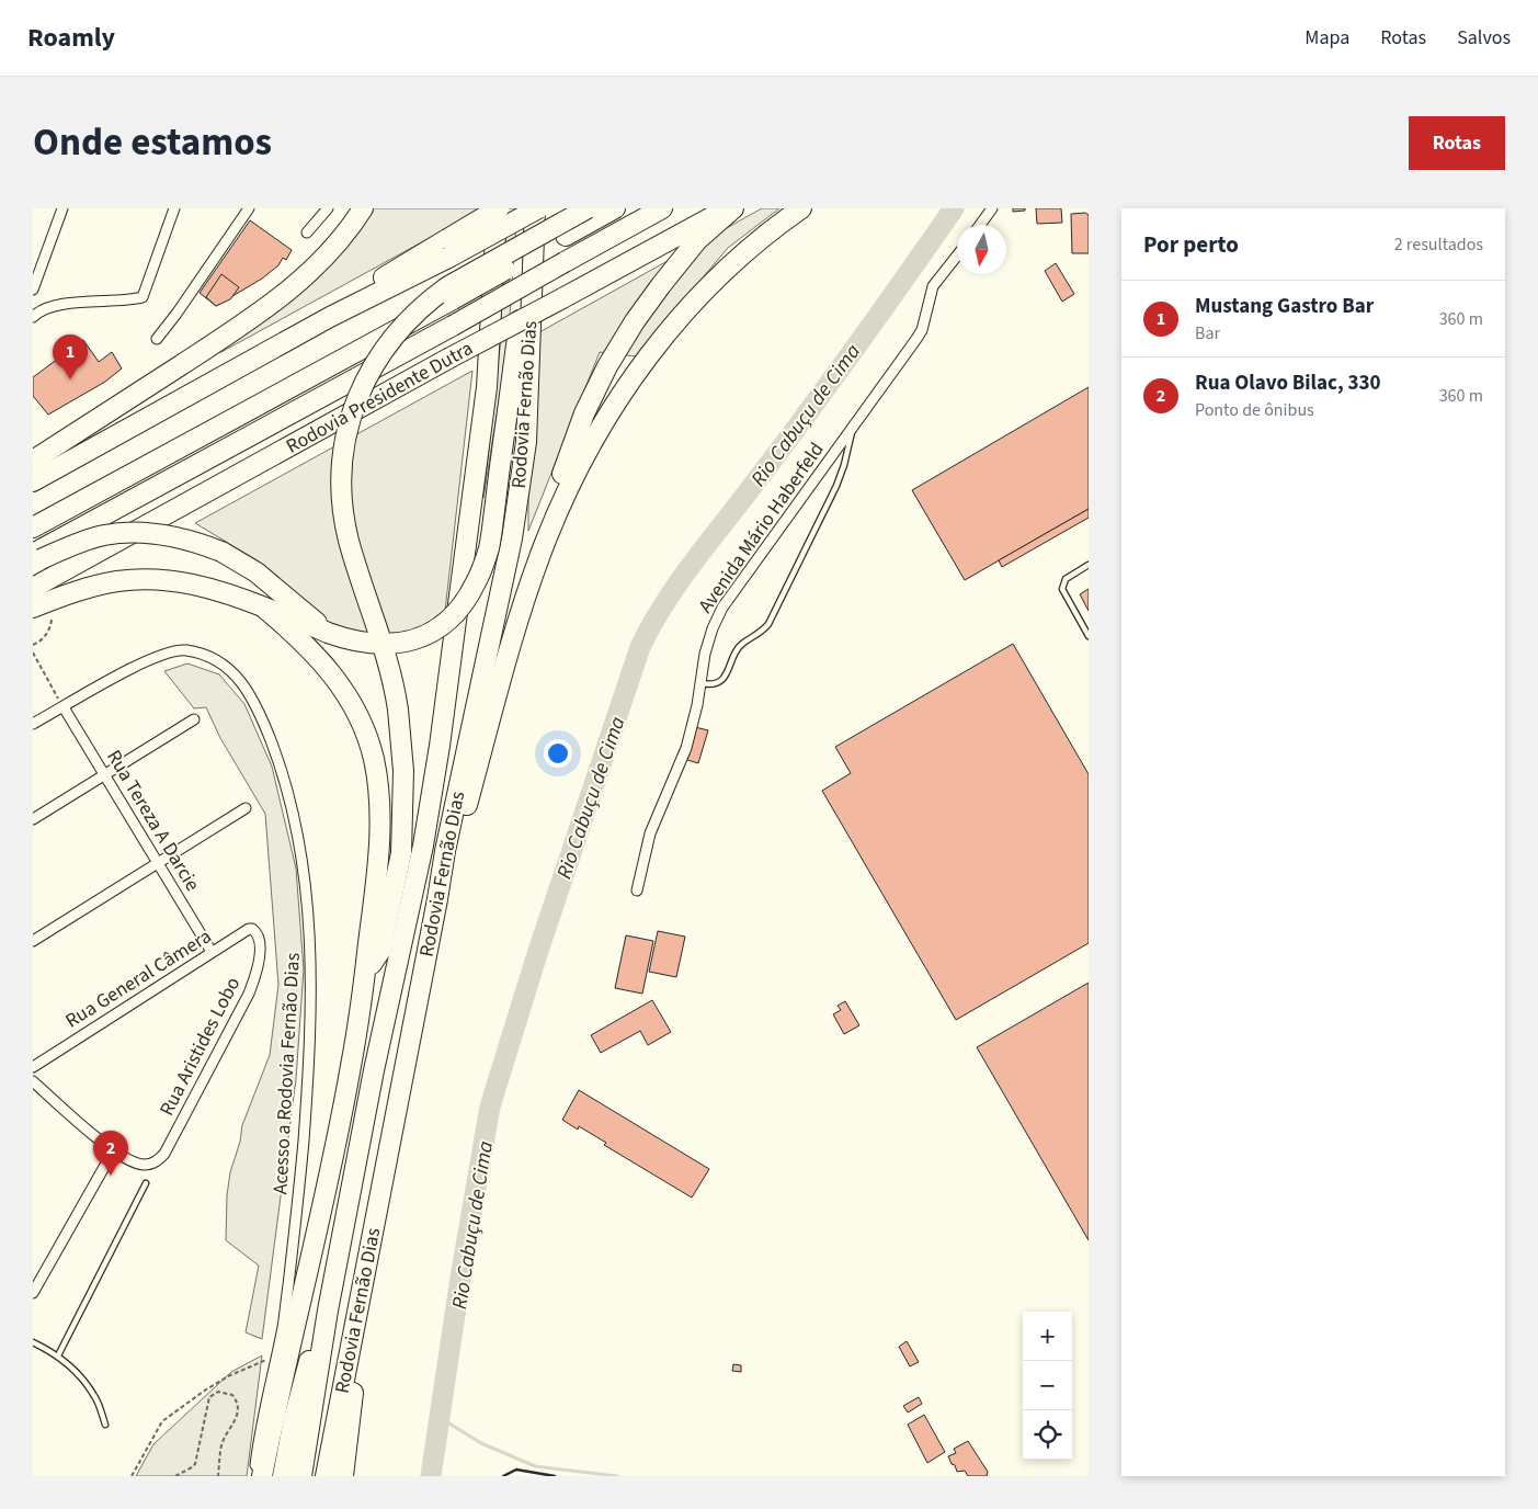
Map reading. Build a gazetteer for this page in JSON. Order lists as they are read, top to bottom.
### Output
{
  "streets": {
    "highway": ["Rodovia Presidente Dutra", "Rodovia Fernão Dias"],
    "street": [
      "Avenida Mário Haberfeld",
      "Rua Tereza A Darcie",
      "Rua General Câmera",
      "Rua Aristides Lobo",
      "Acesso a Rodovia Fernão Dias"
    ]
  },
  "crossings": [
    ["Rua Tereza A Darcie", "Rua General Câmera"],
    ["Rua Tereza A Darcie", "Acesso a Rodovia Fernão Dias"],
    ["Rua General Câmera", "Rua Aristides Lobo"]
  ],
  "water": ["Rio Cabuçu de Cima"],
  "north": "bottom",
  "page": {
    "header": "Roamly",
    "nav": ["Mapa", "Rotas", "Salvos"],
    "title": "Onde estamos",
    "buttons": "Rotas",
    "heading": ["Por perto", "2 resultados"],
    "list": [
      {
        "mark": "1",
        "name": "Mustang Gastro Bar",
        "note": "Bar",
        "value": "360 m"
      },
      {
        "mark": "2",
        "name": "Rua Olavo Bilac, 330",
        "note": "Ponto de ônibus",
        "value": "360 m"
      }
    ],
    "pins": ["1", "2"],
    "map_buttons": ["+", "−"]
  }
}
